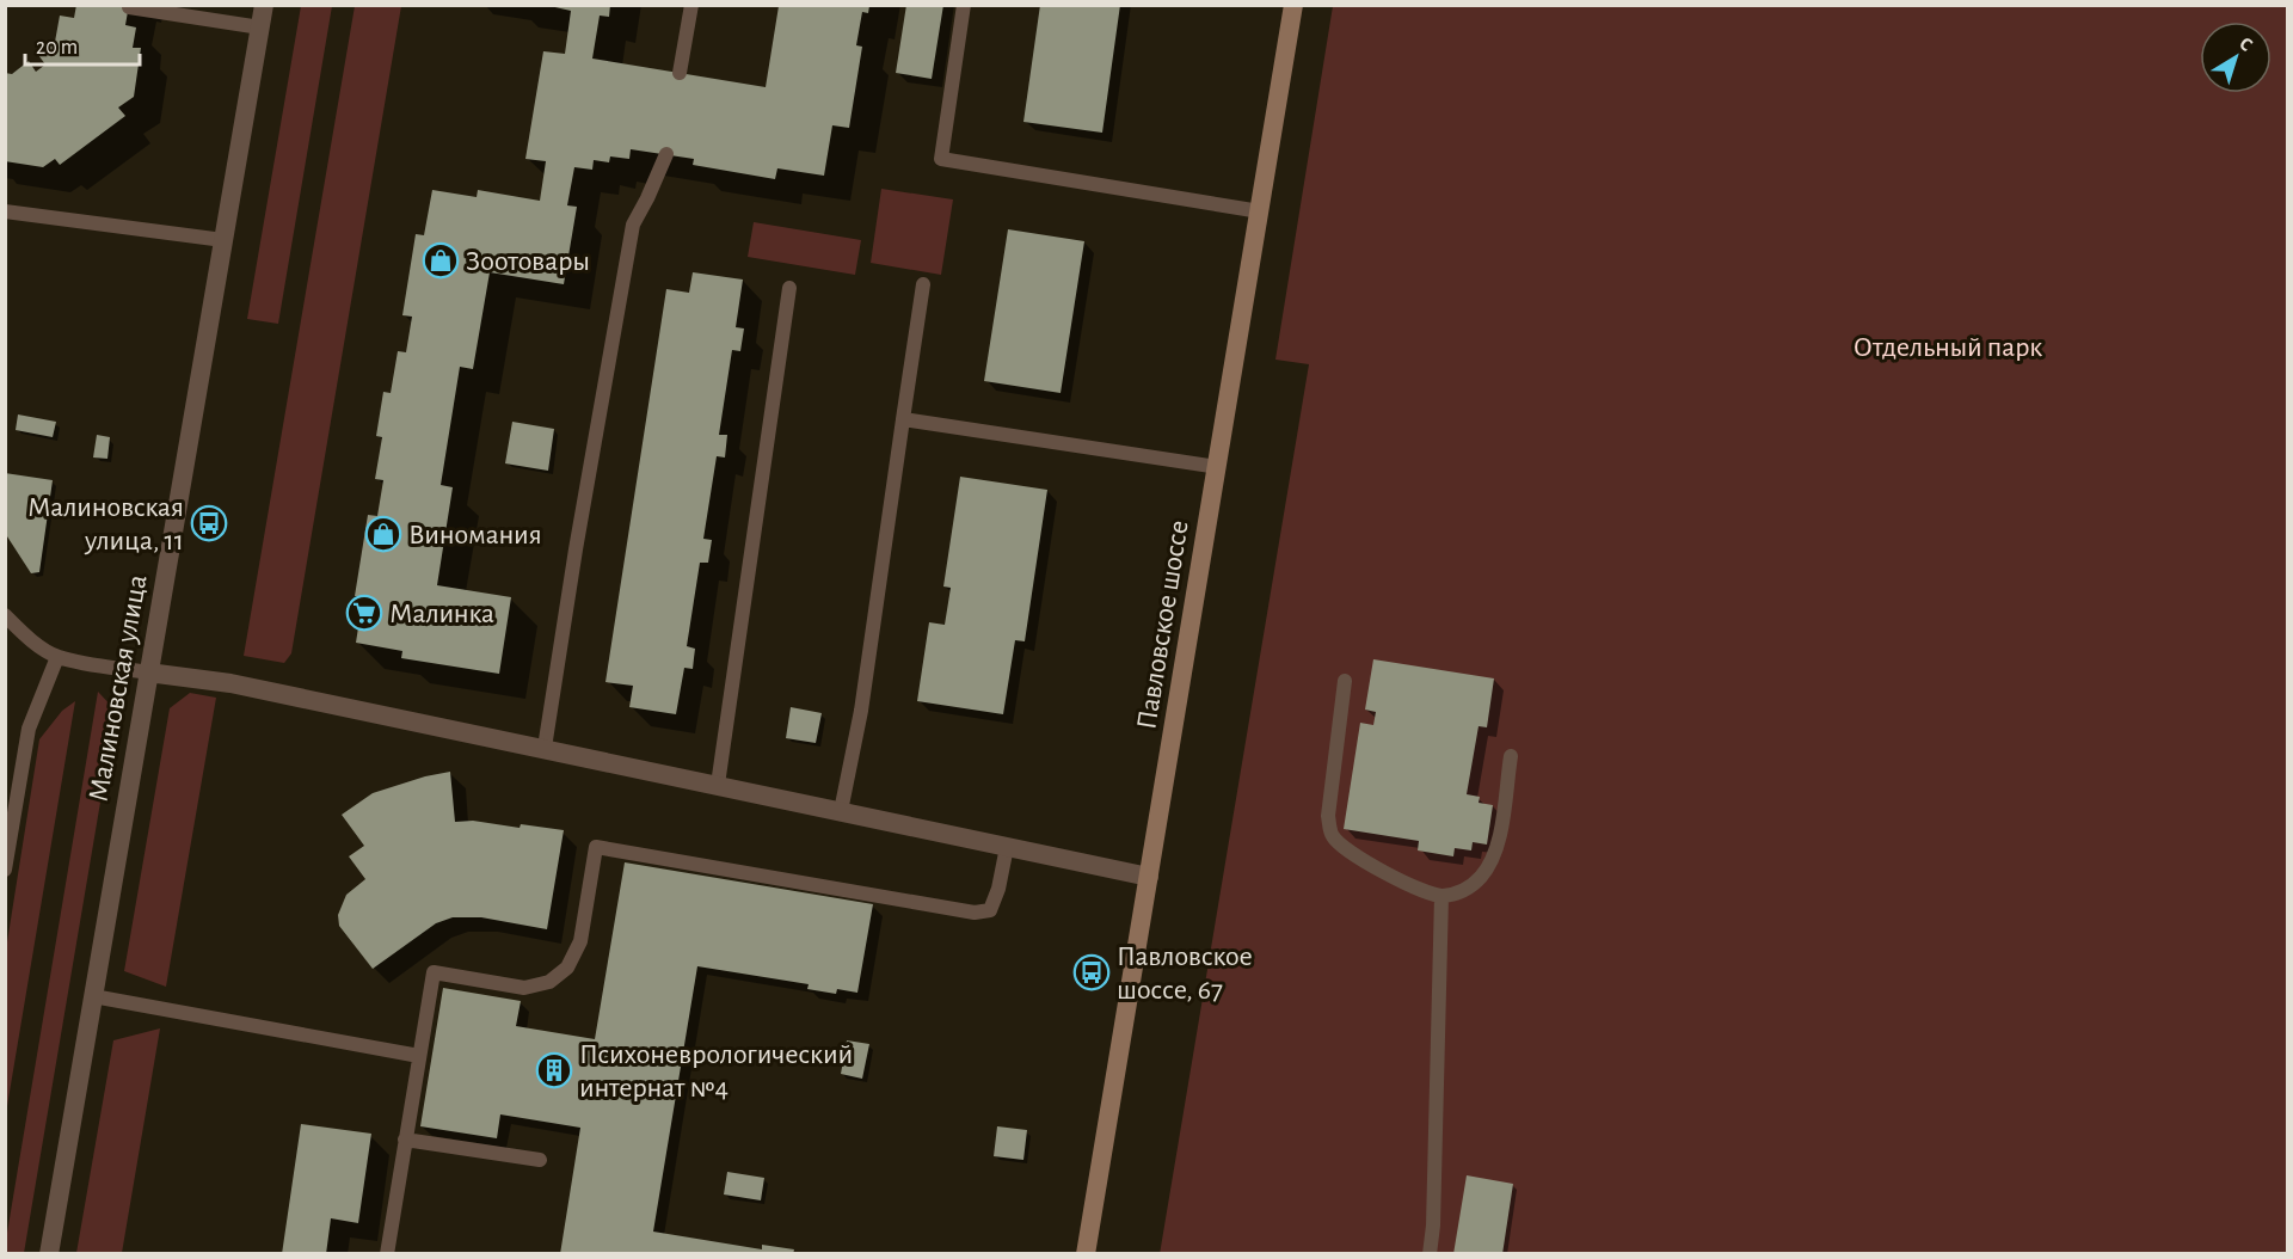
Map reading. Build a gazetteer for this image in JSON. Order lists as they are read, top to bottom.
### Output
{
  "streets": {
    "main road": ["Павловское шоссе"],
    "street": ["Малиновская улица"]
  },
  "parks": ["Отдельный парк"],
  "places": {
    "shop": ["Зоотовары", "Виномания"],
    "bus stop": ["Малиновская улица, 11", "Павловское шоссе, 67"],
    "supermarket": ["Малинка"],
    "building": ["Психоневрологический интернат №4"]
  },
  "scale_bar": "20 m",
  "north": "top right"
}
